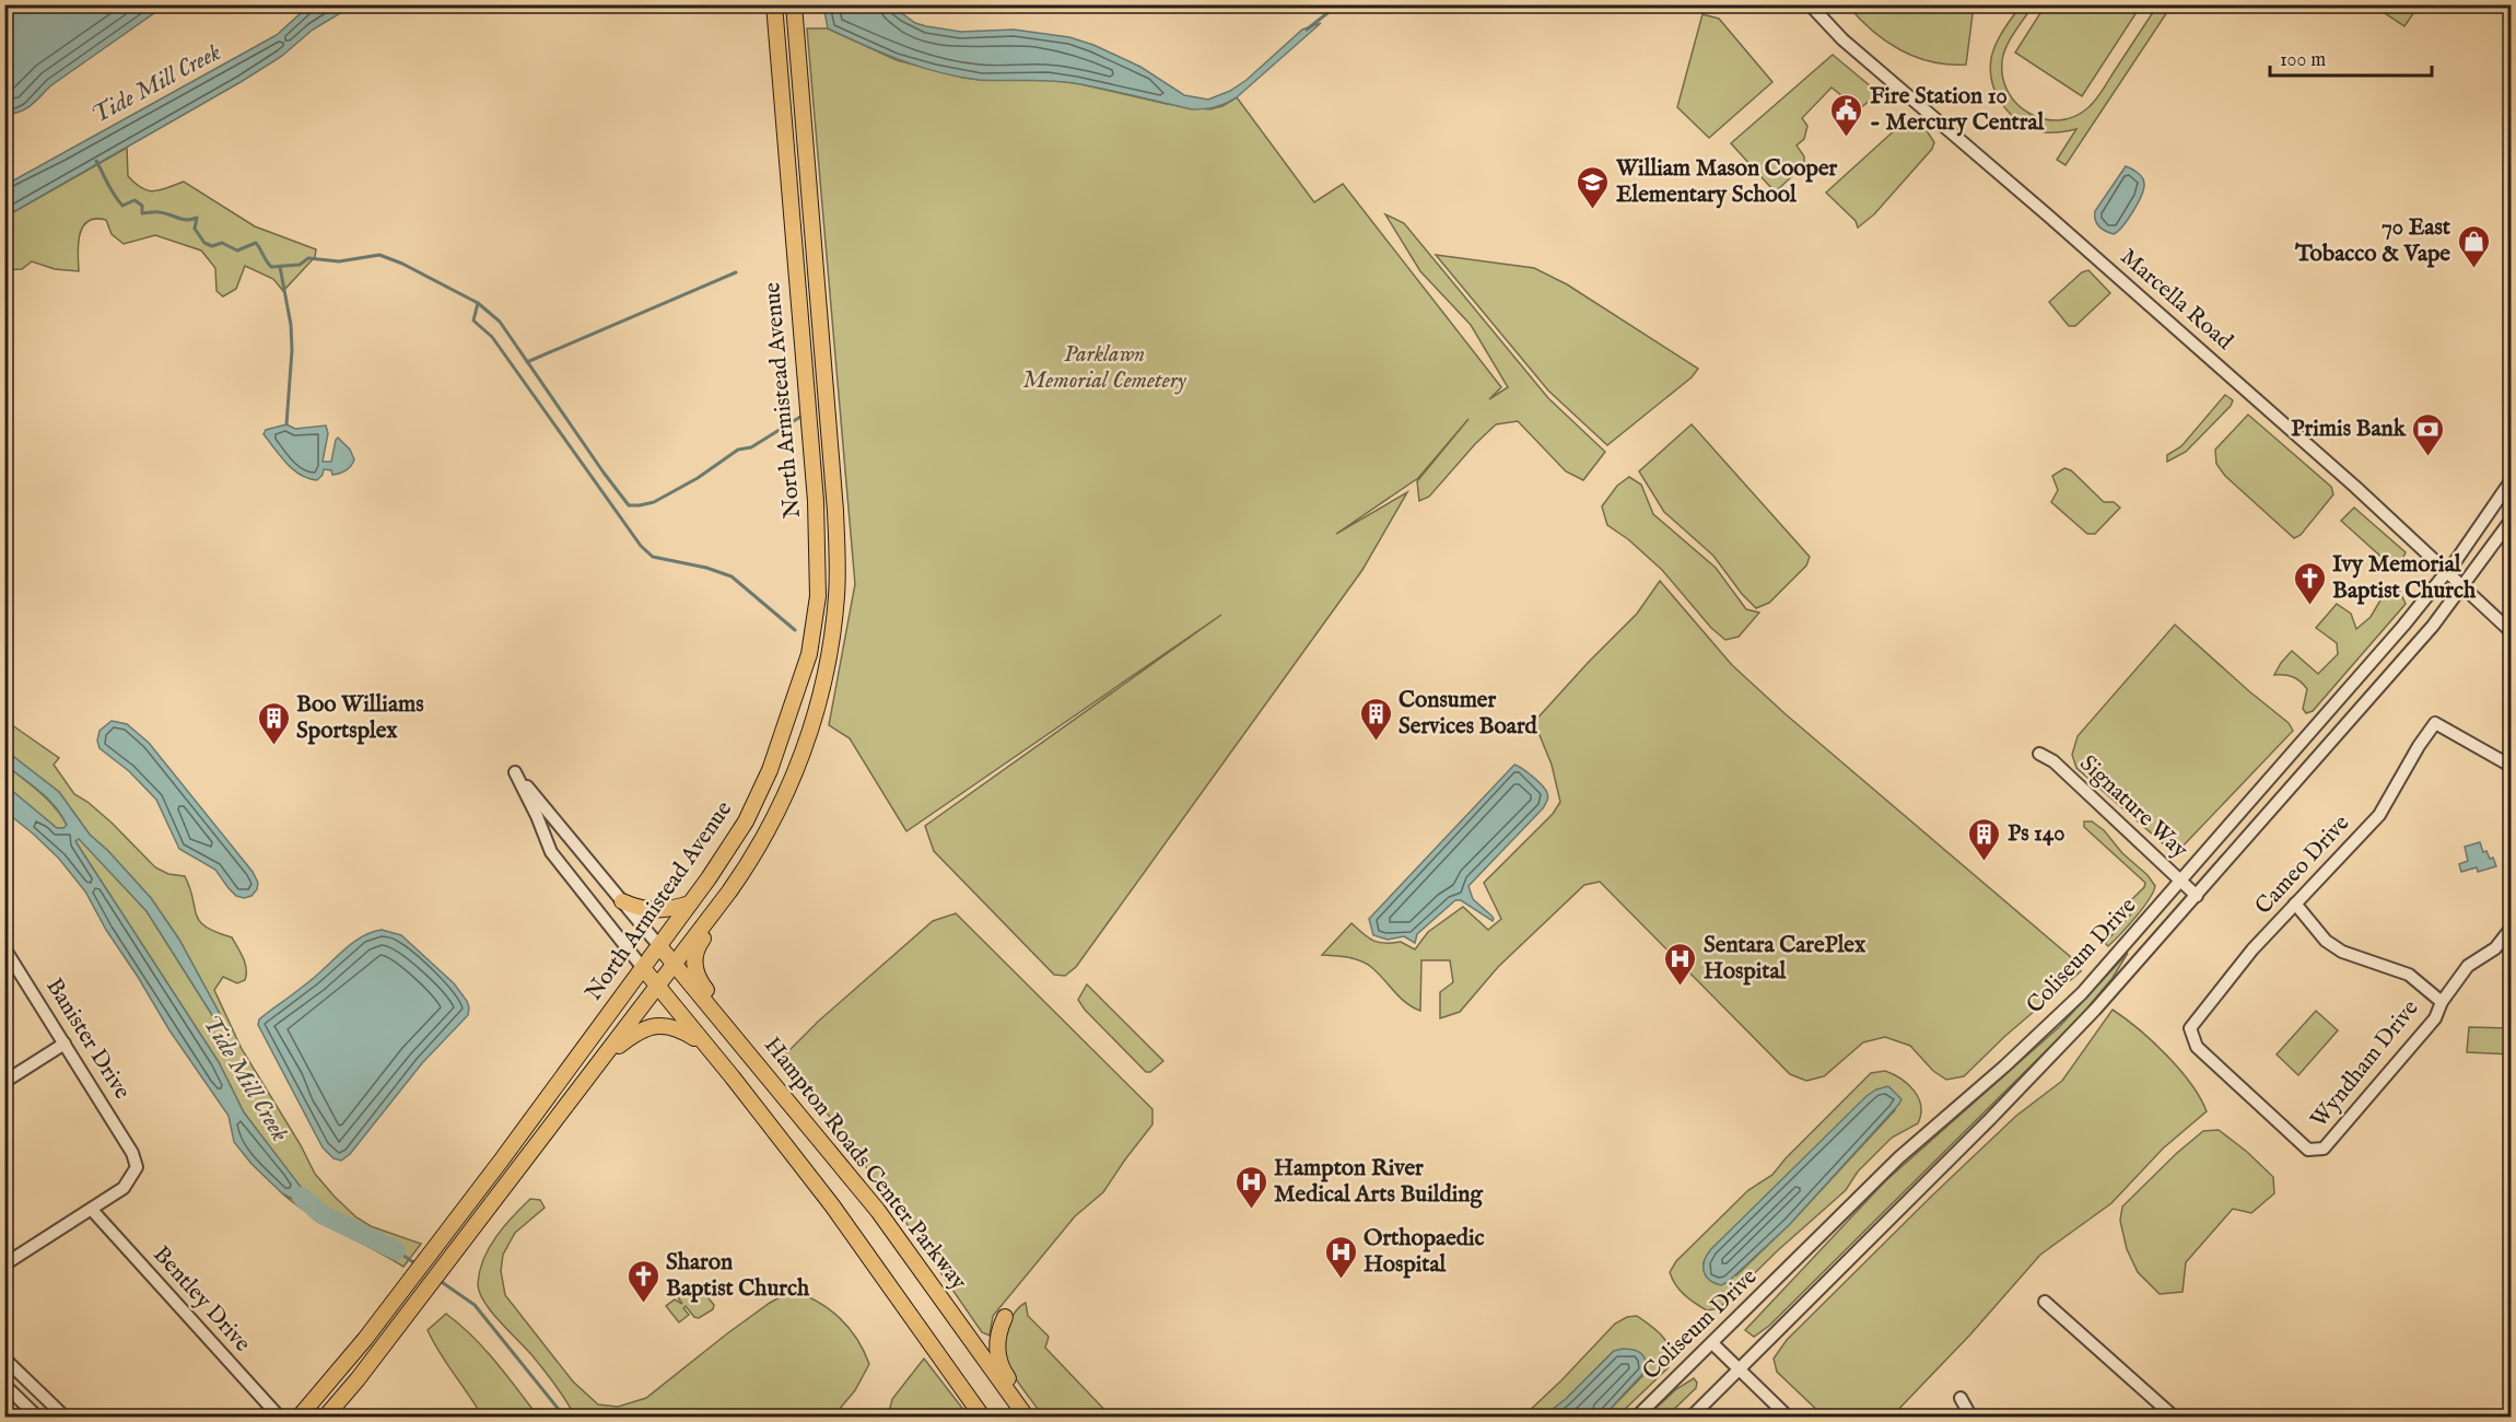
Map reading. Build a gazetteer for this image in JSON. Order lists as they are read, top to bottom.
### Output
{
  "streets": {
    "main road": ["North Armistead Avenue", "Hampton Roads Center Parkway"],
    "street": [
      "Marcella Road",
      "Signature Way",
      "Cameo Drive",
      "Coliseum Drive",
      "Banister Drive",
      "Wyndham Drive",
      "Bentley Drive"
    ]
  },
  "crossings": [
    ["Marcella Road", "Coliseum Drive"],
    ["North Armistead Avenue", "Hampton Roads Center Parkway"],
    ["Signature Way", "Coliseum Drive"],
    ["Cameo Drive", "Wyndham Drive"],
    ["Banister Drive", "Bentley Drive"]
  ],
  "water": ["Tide Mill Creek"],
  "parks": ["Parklawn Memorial Cemetery"],
  "places": {
    "public building": ["Fire Station 10 - Mercury Central"],
    "school or university": ["William Mason Cooper Elementary School"],
    "shop": ["70 East Tobacco & Vape"],
    "bank": ["Primis Bank"],
    "church": ["Ivy Memorial Baptist Church", "Sharon Baptist Church"],
    "building": ["Consumer Services Board", "Boo Williams Sportsplex", "Ps 140"],
    "hospital": ["Sentara CarePlex Hospital", "Hampton River Medical Arts Building", "Orthopaedic Hospital"]
  },
  "scale_bar": "100 m"
}
